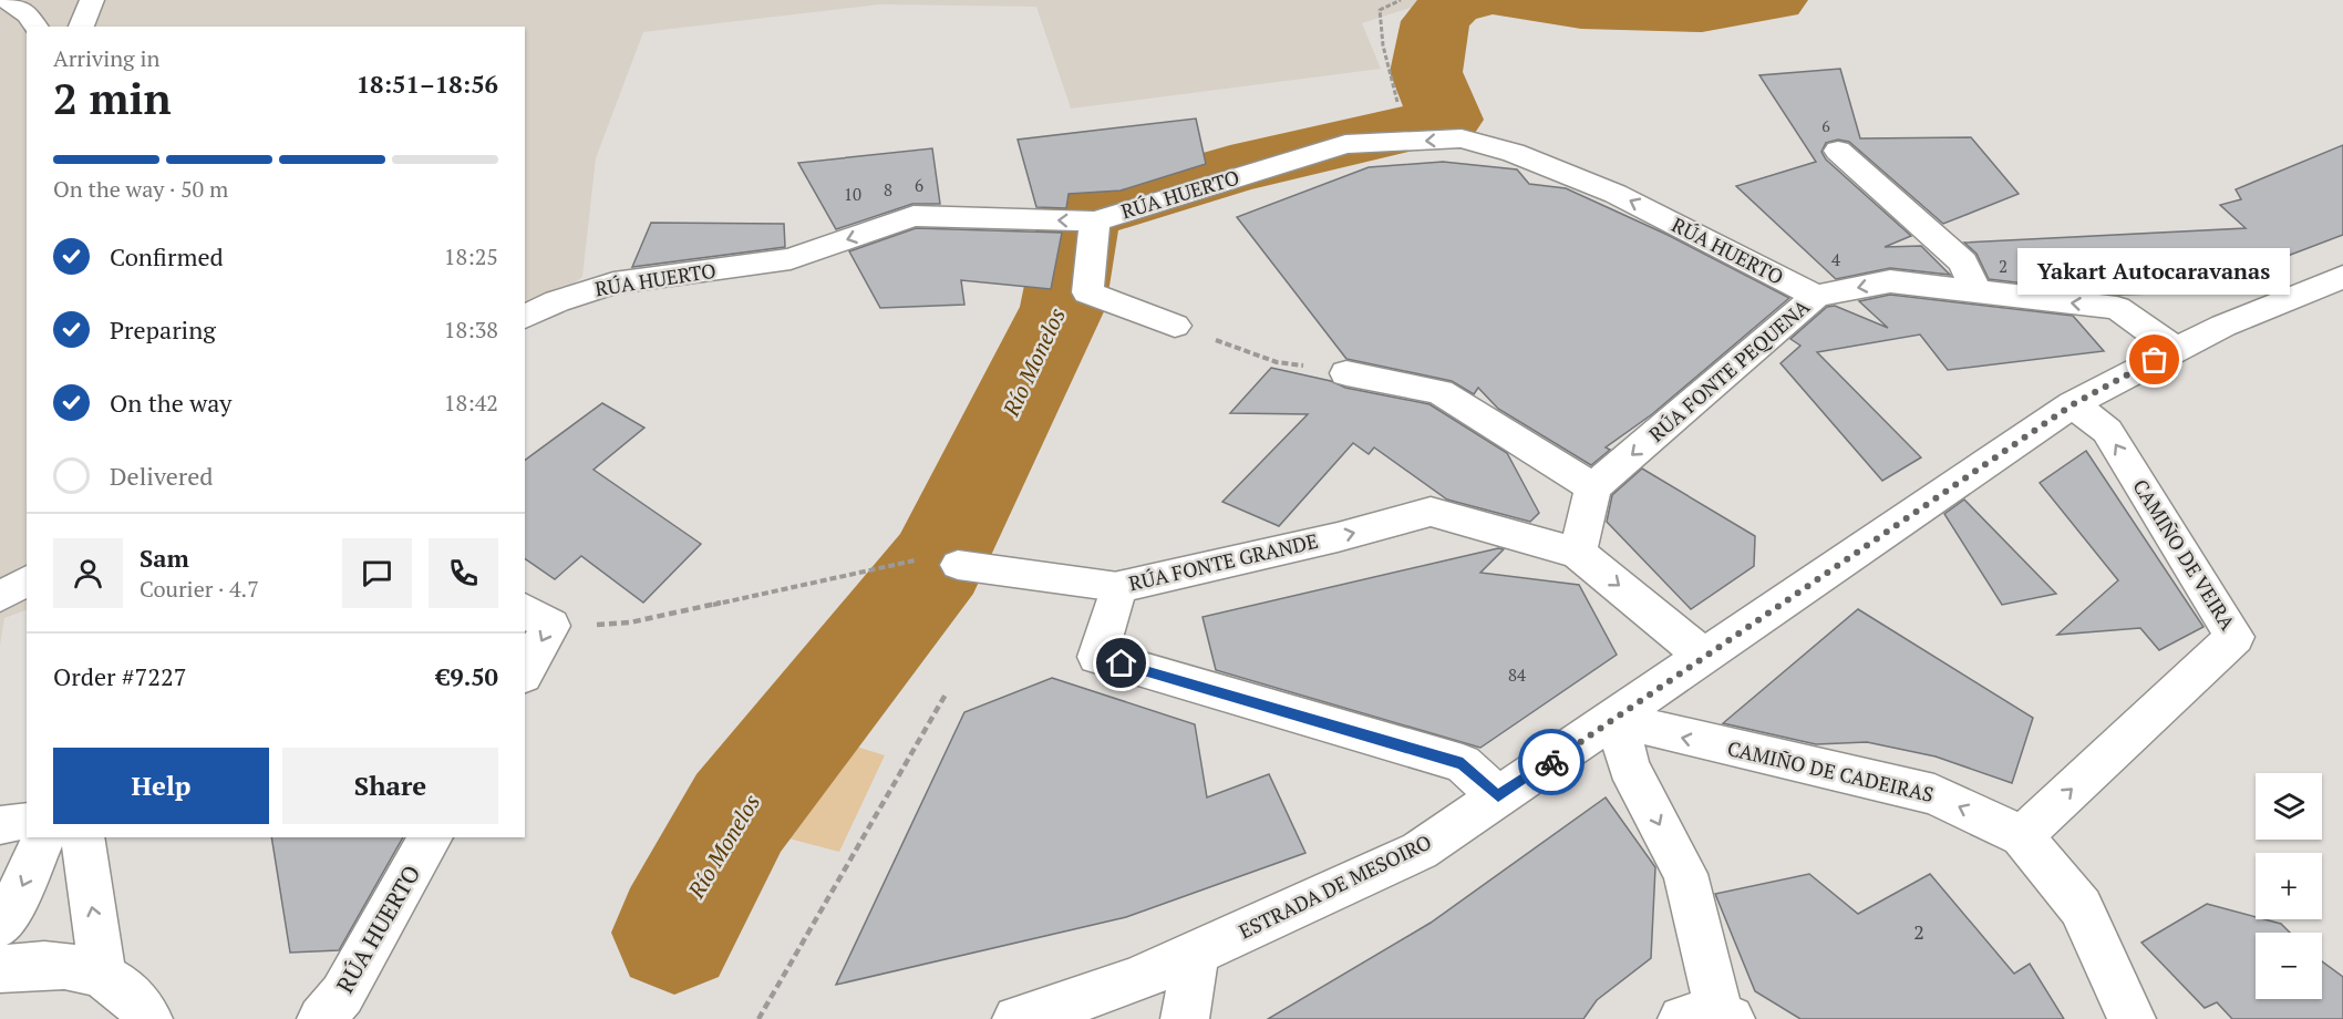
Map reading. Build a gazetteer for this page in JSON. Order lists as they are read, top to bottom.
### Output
{
  "streets": {
    "street": [
      "RÚA HUERTO",
      "RÚA FONTE PEQUENA",
      "CAMIÑO DE VEIRA",
      "RÚA FONTE GRANDE",
      "CAMIÑO DE CADEIRAS",
      "ESTRADA DE MESOIRO"
    ]
  },
  "crossings": [
    ["RÚA HUERTO", "RÚA FONTE PEQUENA"],
    ["RÚA FONTE PEQUENA", "ESTRADA DE MESOIRO"],
    ["CAMIÑO DE VEIRA", "CAMIÑO DE CADEIRAS"],
    ["CAMIÑO DE VEIRA", "ESTRADA DE MESOIRO"],
    ["RÚA FONTE GRANDE", "ESTRADA DE MESOIRO"],
    ["CAMIÑO DE CADEIRAS", "ESTRADA DE MESOIRO"]
  ],
  "one_way": ["RÚA HUERTO", "RÚA FONTE PEQUENA", "CAMIÑO DE CADEIRAS"],
  "water": ["Río Monelos"],
  "places": ["Yakart Autocaravanas"],
  "house_numbers": [
    "6",
    "6",
    "8",
    "10",
    "4",
    "2",
    "84",
    "2"
  ],
  "page": {
    "heading": ["2 min", "Arriving in", "18:51–18:56"],
    "panel": [
      "Sam",
      "Courier · 4.7",
      "Order #7227",
      "€9.50"
    ],
    "bar": "On the way · 50 m",
    "list": [
      ["Confirmed", "18:25"],
      ["Preparing", "18:38"],
      ["On the way", "18:42"],
      "Delivered"
    ],
    "bubble": "Yakart Autocaravanas",
    "buttons": ["Help", "Share"],
    "map_buttons": ["+", "−"]
  }
}
